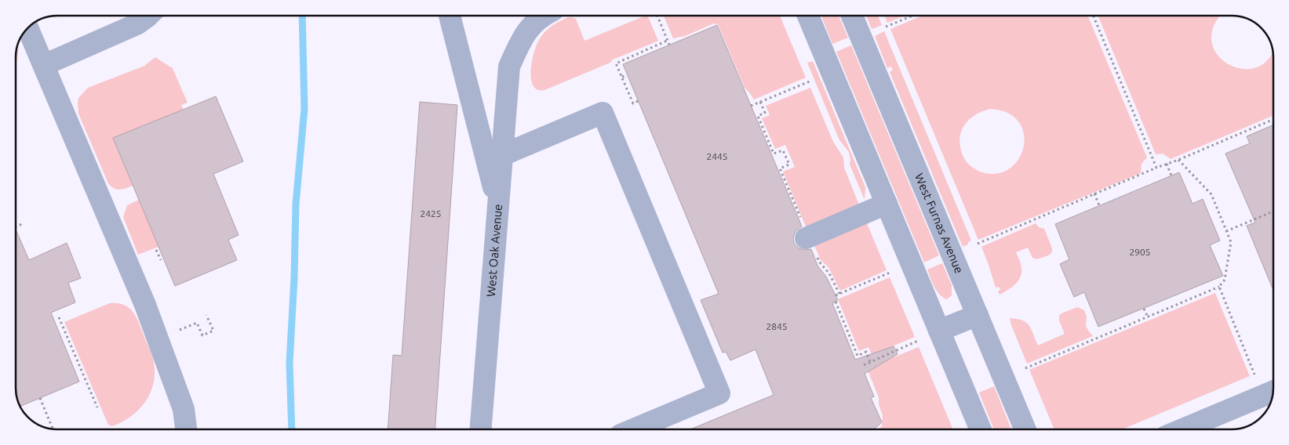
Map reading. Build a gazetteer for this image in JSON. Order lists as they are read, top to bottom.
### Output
{
  "streets": {
    "lane": ["West Furnas Avenue", "West Oak Avenue"]
  },
  "house_numbers": [
    "2445",
    "2425",
    "2905",
    "2845"
  ]
}
